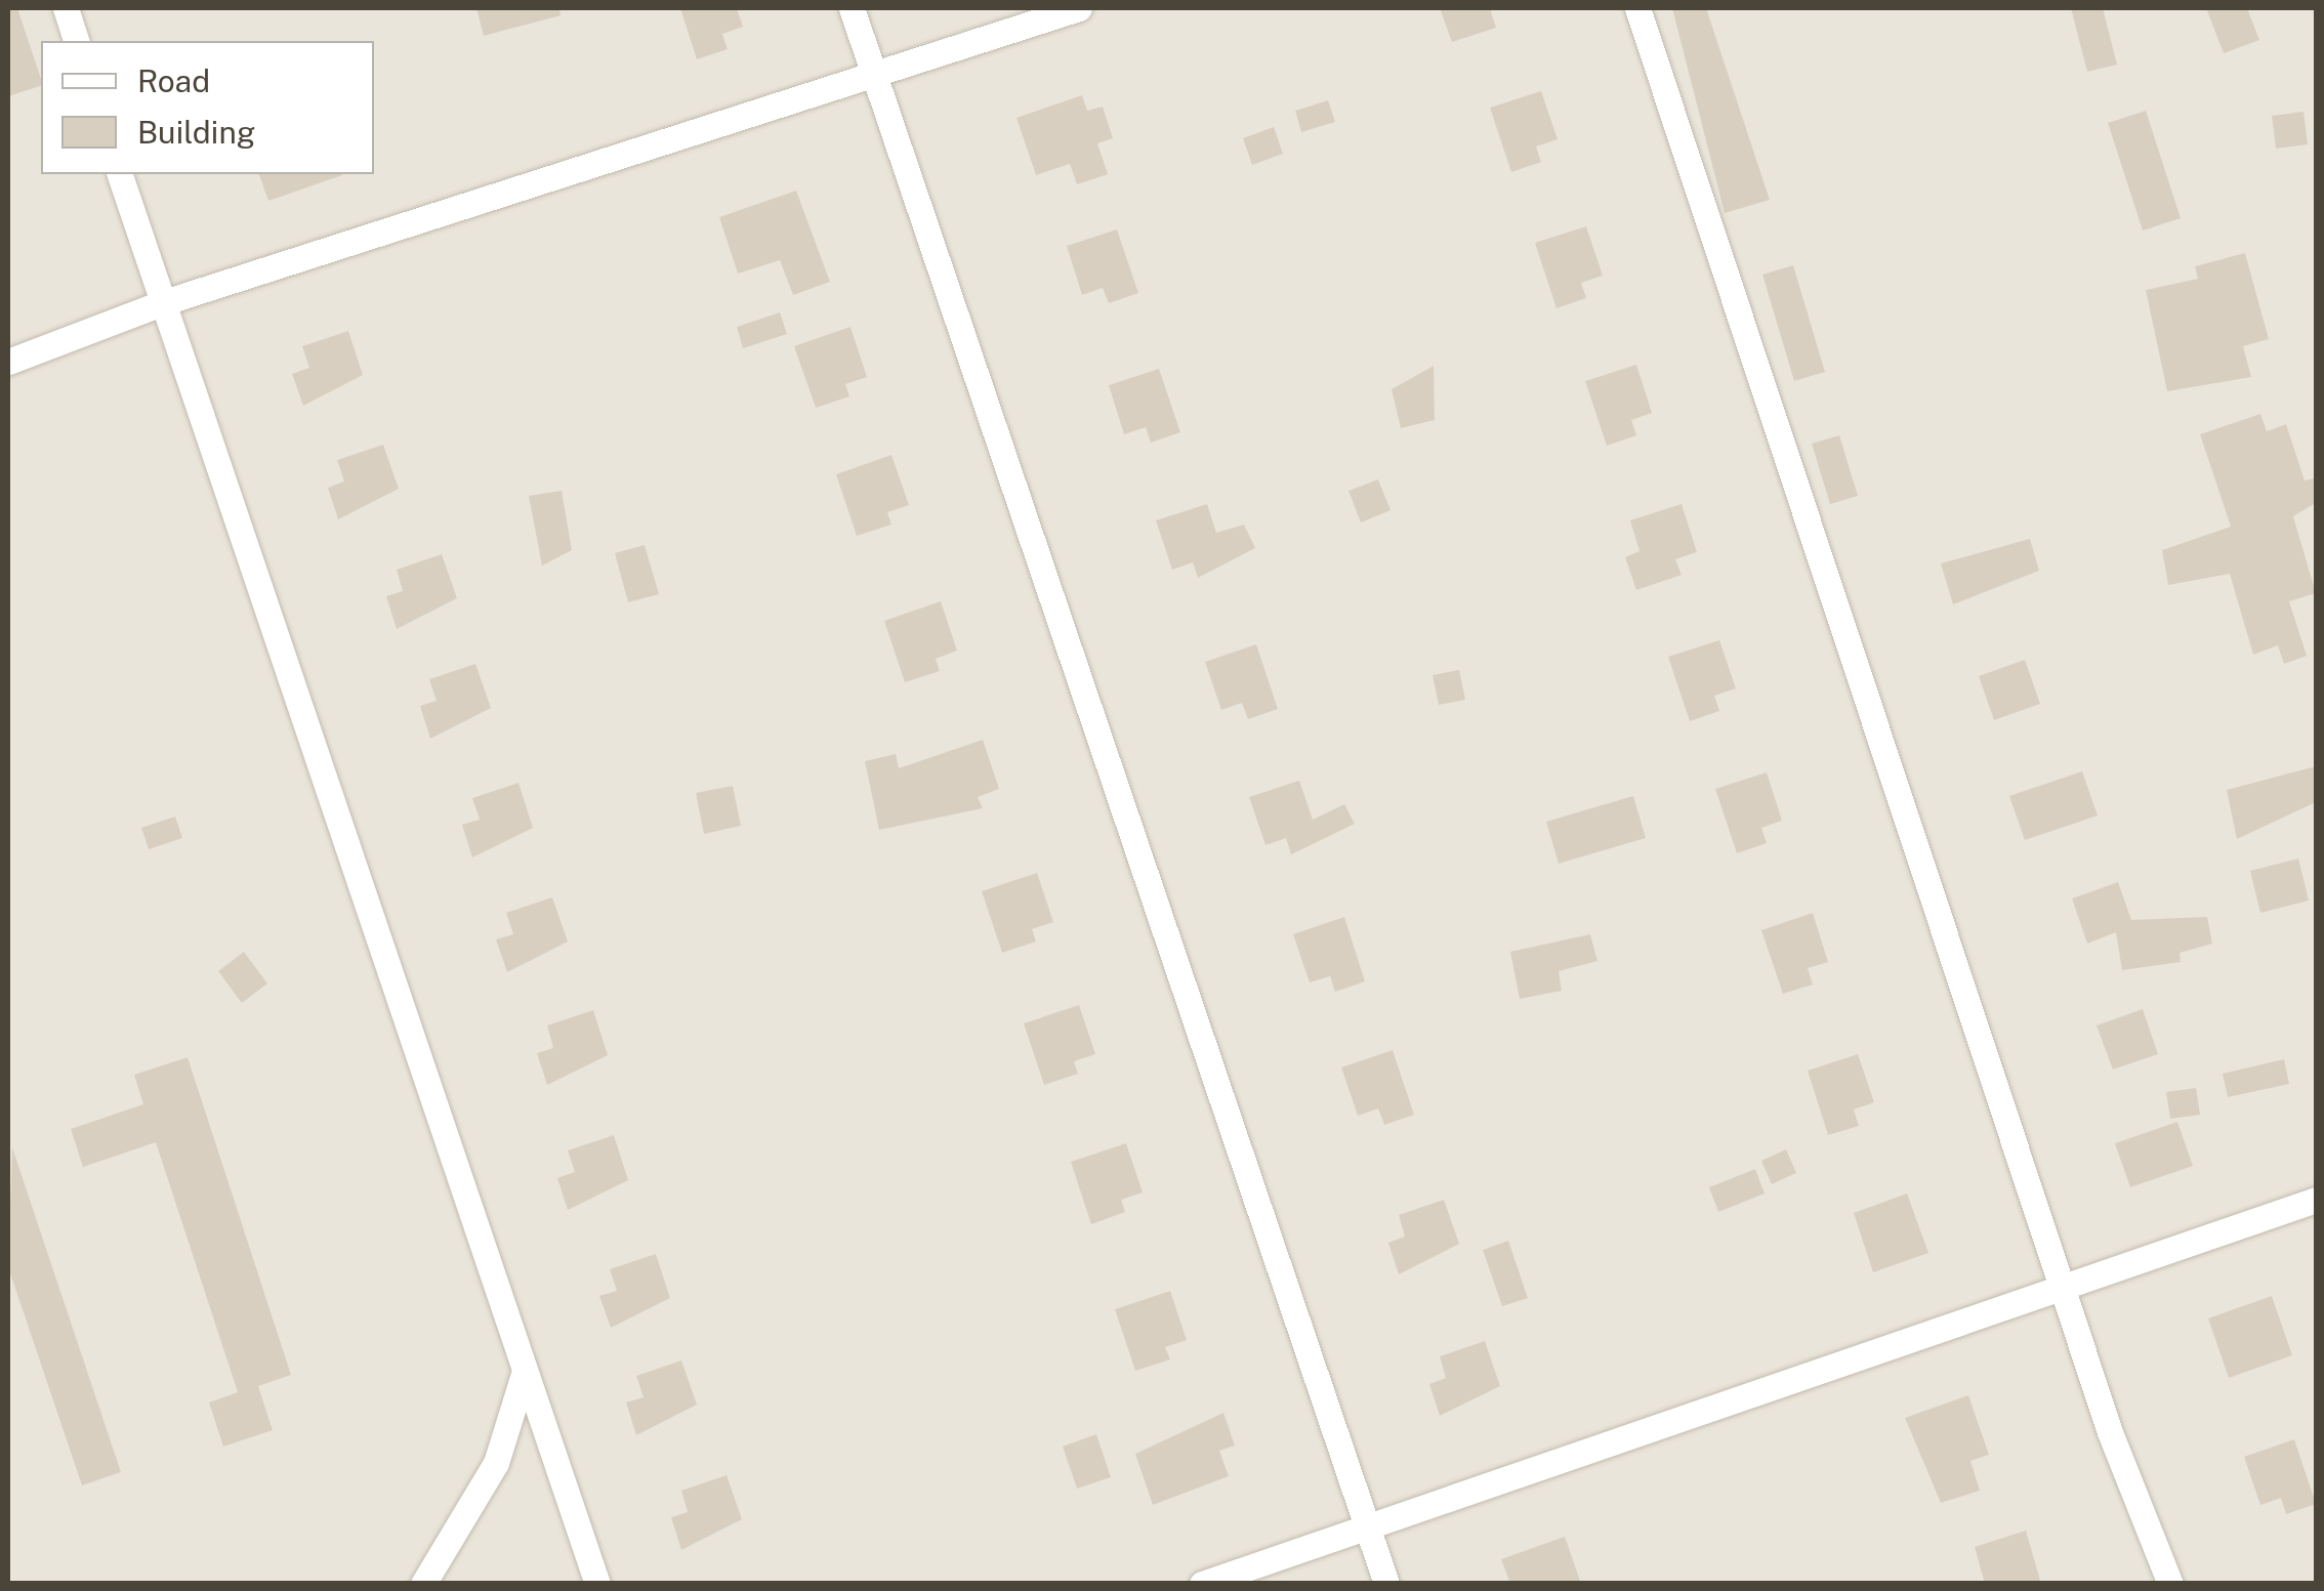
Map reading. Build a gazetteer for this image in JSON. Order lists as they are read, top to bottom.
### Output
{
  "legend": ["Road", "Building"]
}
